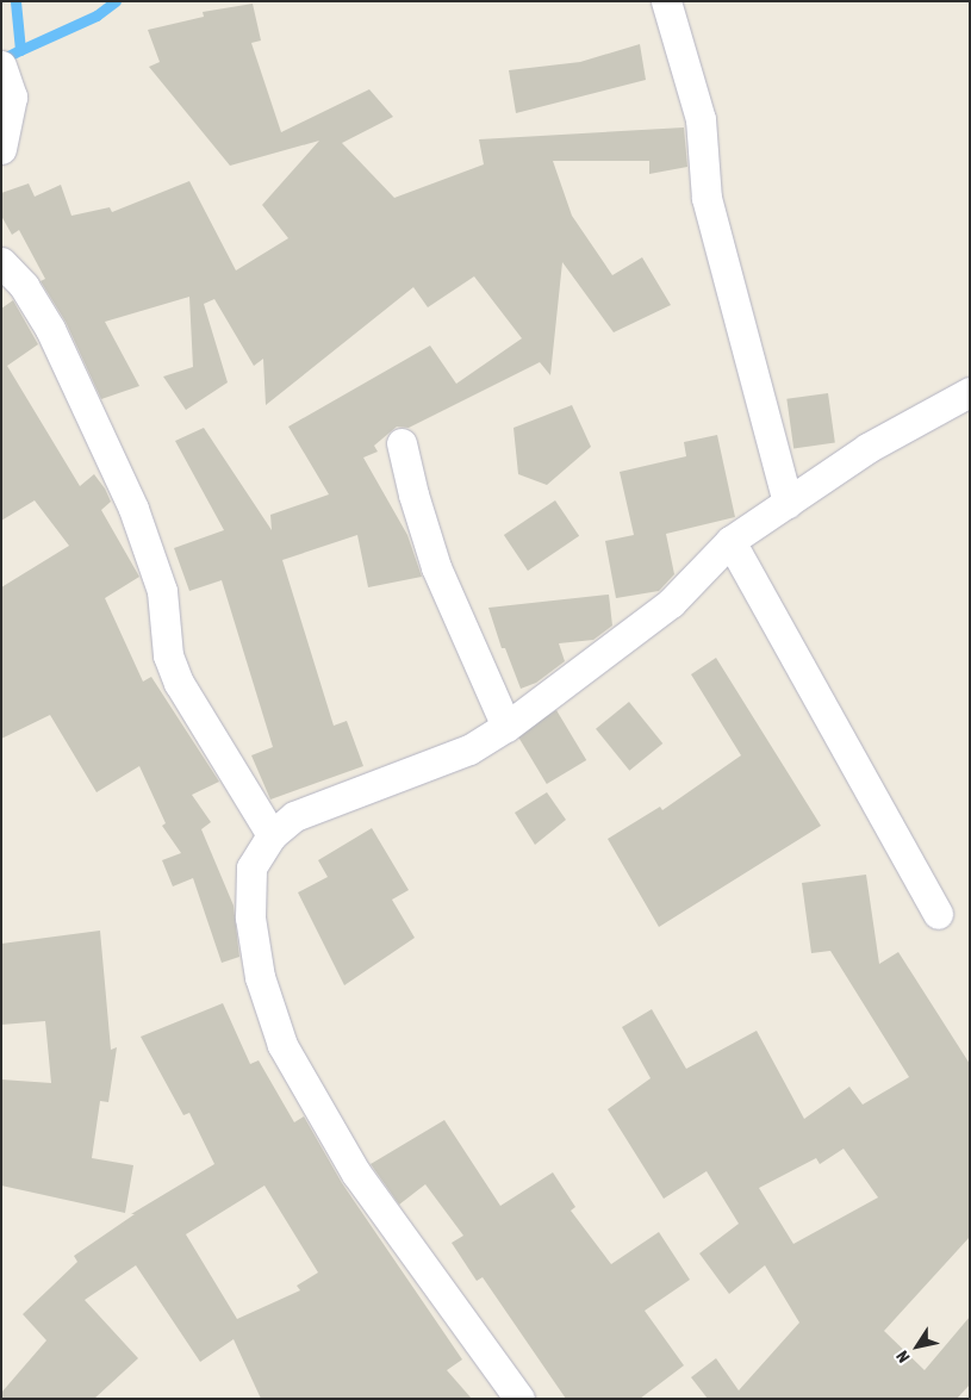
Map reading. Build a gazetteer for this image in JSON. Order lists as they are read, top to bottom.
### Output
{
  "north": "bottom left"
}
